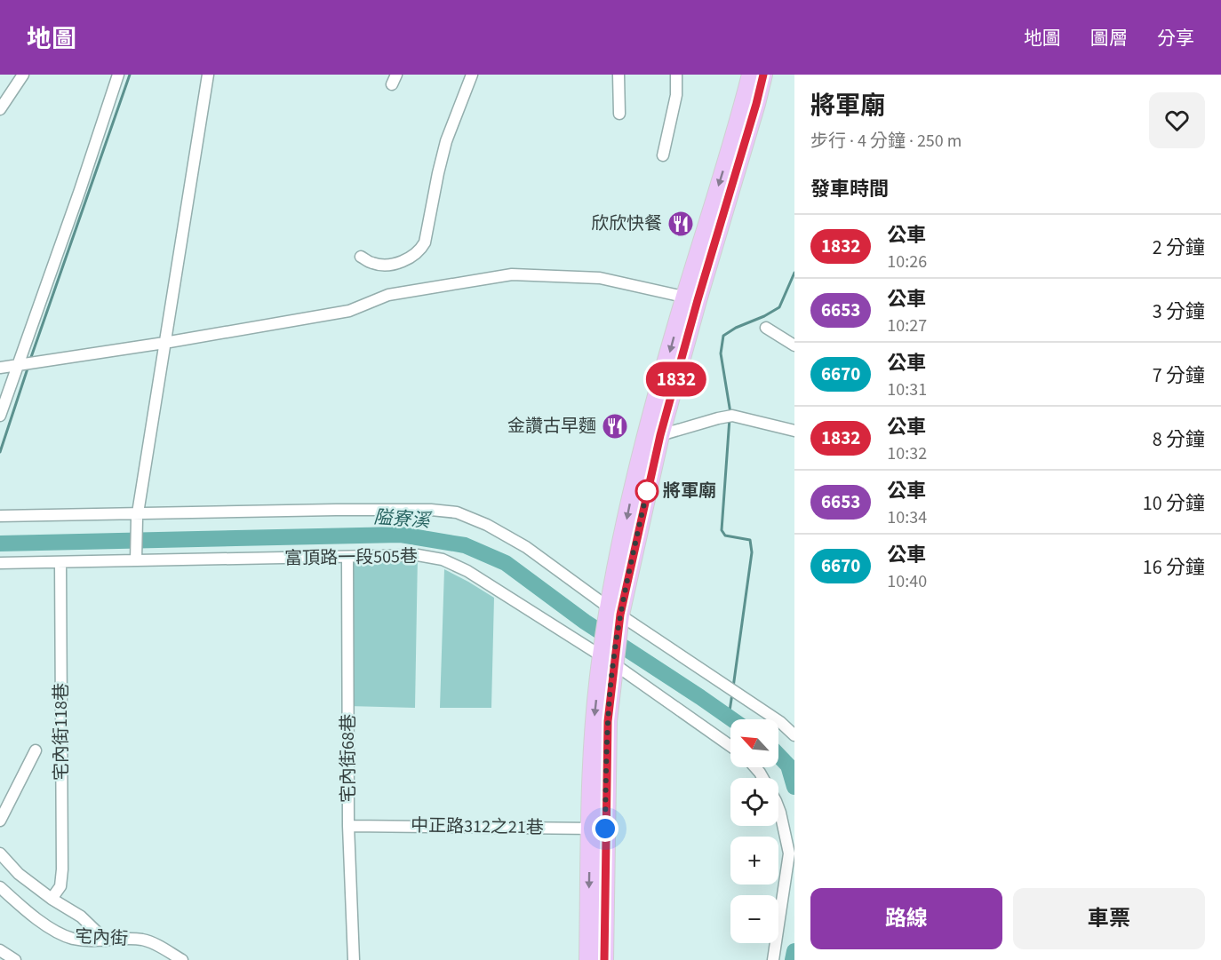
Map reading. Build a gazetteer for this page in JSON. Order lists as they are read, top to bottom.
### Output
{
  "streets": {
    "street": [
      "富頂路一段505巷",
      "宅內街118巷",
      "宅內街68巷",
      "中正路312之21巷",
      "宅內街"
    ]
  },
  "crossings": [
    ["富頂路一段505巷", "宅內街118巷"],
    ["富頂路一段505巷", "宅內街68巷"],
    ["宅內街68巷", "中正路312之21巷"]
  ],
  "water": ["隘寮溪"],
  "places": {
    "restaurant": ["欣欣快餐", "金讚古早麵"],
    "other": ["將軍廟"]
  },
  "lines": ["bus line 1832"],
  "north": "top left",
  "page": {
    "header": "地圖",
    "nav": ["地圖", "圖層", "分享"],
    "on_map": "1832",
    "heading": [
      ["將軍廟", "步行 · 4 分鐘 · 250 m"],
      "發車時間"
    ],
    "list": [
      {
        "mark": "1832",
        "name": "公車",
        "note": "10:26",
        "value": "2 分鐘"
      },
      {
        "mark": "6653",
        "name": "公車",
        "note": "10:27",
        "value": "3 分鐘"
      },
      {
        "mark": "6670",
        "name": "公車",
        "note": "10:31",
        "value": "7 分鐘"
      },
      {
        "mark": "1832",
        "name": "公車",
        "note": "10:32",
        "value": "8 分鐘"
      },
      {
        "mark": "6653",
        "name": "公車",
        "note": "10:34",
        "value": "10 分鐘"
      },
      {
        "mark": "6670",
        "name": "公車",
        "note": "10:40",
        "value": "16 分鐘"
      }
    ],
    "map_buttons": ["+", "−"],
    "buttons": ["路線", "車票"]
  }
}
